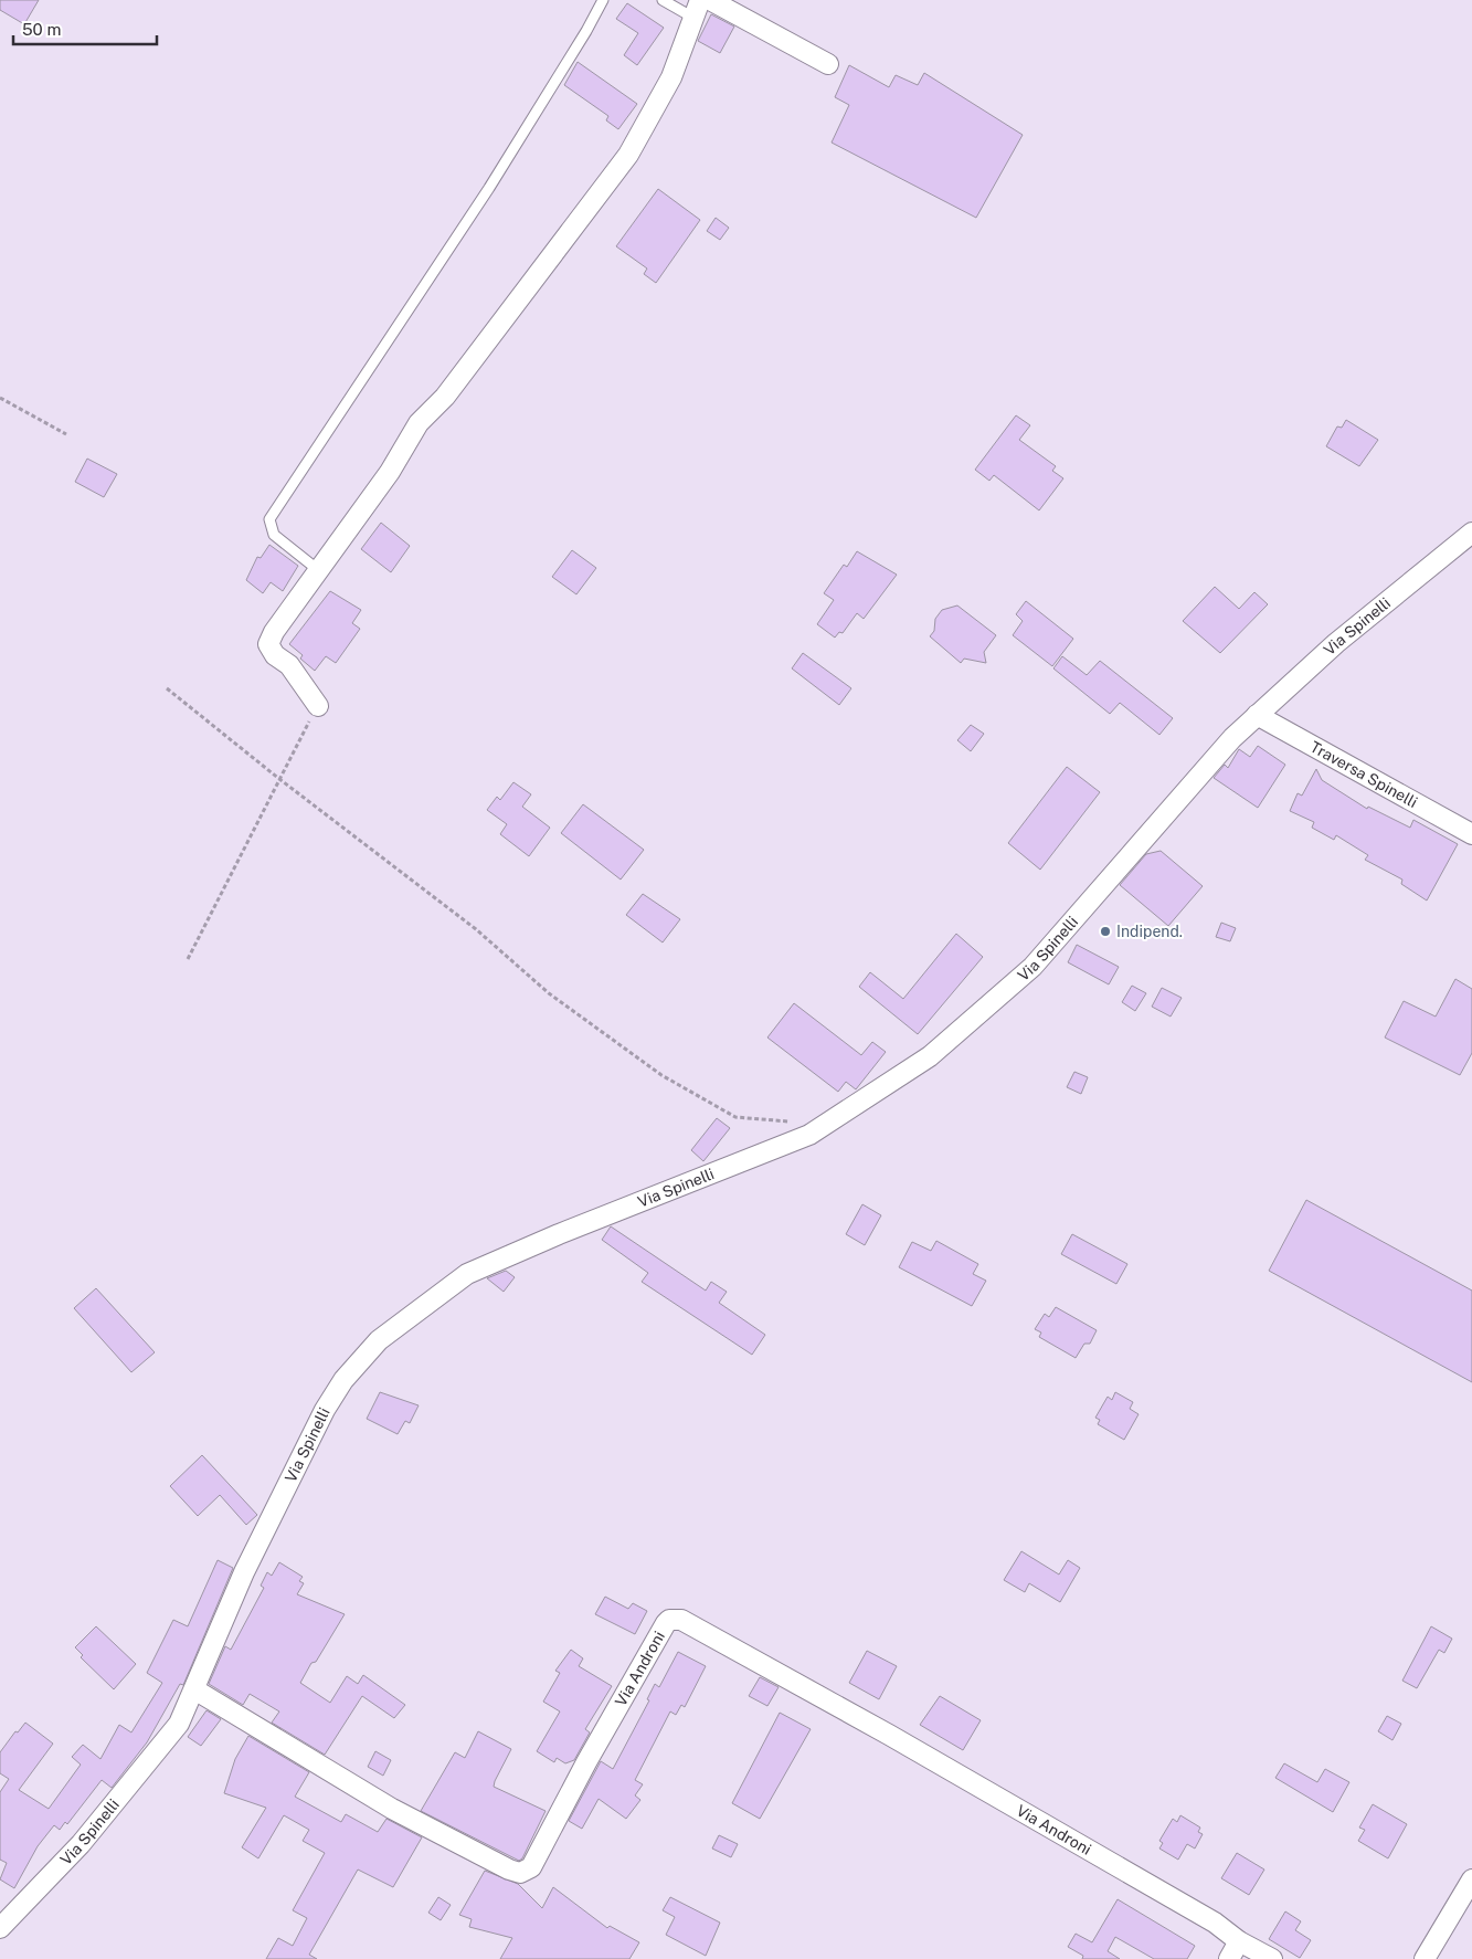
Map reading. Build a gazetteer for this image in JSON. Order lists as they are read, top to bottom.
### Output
{
  "streets": {
    "street": ["Via Spinelli", "Traversa Spinelli", "Via Androni"]
  },
  "crossings": [
    ["Via Spinelli", "Traversa Spinelli"],
    ["Via Spinelli", "Via Androni"]
  ],
  "places": ["Indipend."],
  "scale_bar": "50 m"
}
